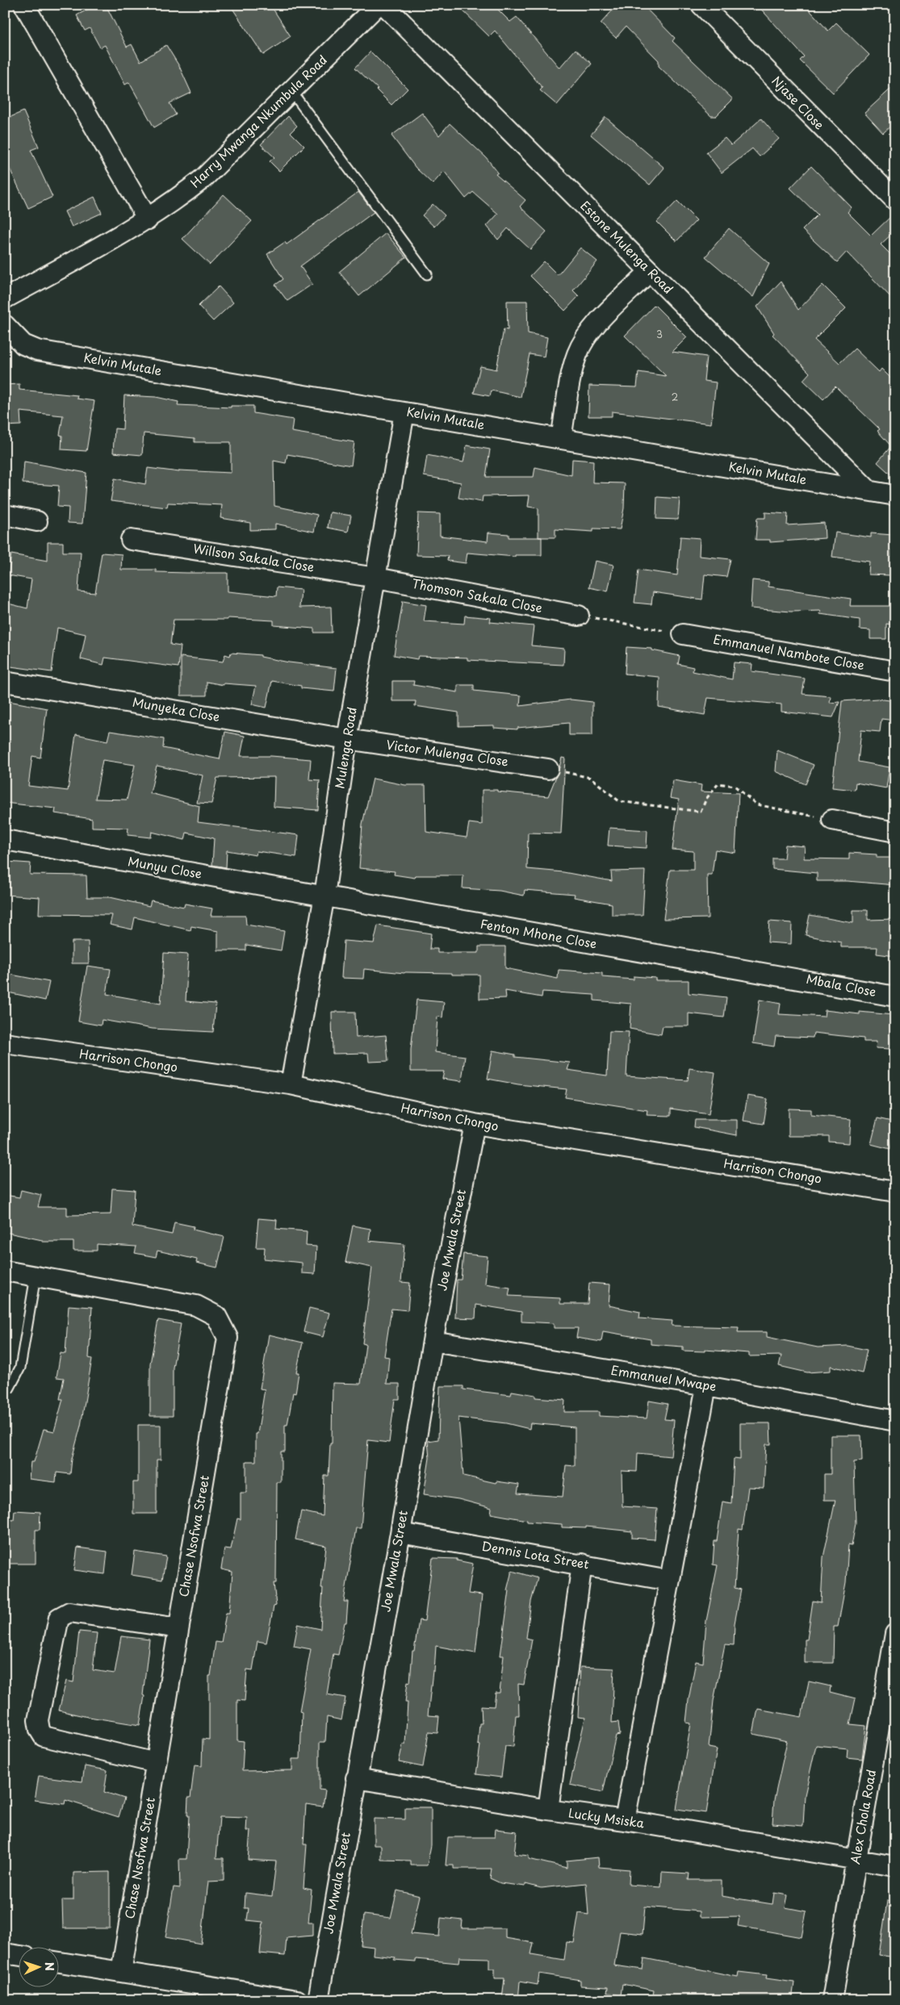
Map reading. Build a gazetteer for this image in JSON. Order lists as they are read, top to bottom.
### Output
{
  "streets": {
    "street": [
      "Njase Close",
      "Harry Mwanga Nkumbula Road",
      "Estone Mulenga Road",
      "Kelvin Mutale",
      "Willson Sakala Close",
      "Thomson Sakala Close",
      "Emmanuel Nambote Close",
      "Munyeka Close",
      "Mulenga Road",
      "Victor Mulenga Close",
      "Munyu Close",
      "Fenton Mhone Close",
      "Mbala Close",
      "Harrison Chongo",
      "Joe Mwala Street",
      "Emmanuel Mwape",
      "Chase Nsofwa Street",
      "Dennis Lota Street",
      "Alex Chola Road",
      "Lucky Msiska"
    ]
  },
  "crossings": [
    ["Estone Mulenga Road", "Kelvin Mutale"],
    ["Kelvin Mutale", "Mulenga Road"],
    ["Willson Sakala Close", "Thomson Sakala Close"],
    ["Willson Sakala Close", "Mulenga Road"],
    ["Thomson Sakala Close", "Mulenga Road"],
    ["Munyeka Close", "Mulenga Road"],
    ["Munyeka Close", "Victor Mulenga Close"],
    ["Mulenga Road", "Victor Mulenga Close"],
    ["Mulenga Road", "Munyu Close"],
    ["Mulenga Road", "Fenton Mhone Close"],
    ["Mulenga Road", "Harrison Chongo"],
    ["Munyu Close", "Fenton Mhone Close"],
    ["Fenton Mhone Close", "Mbala Close"],
    ["Harrison Chongo", "Joe Mwala Street"],
    ["Joe Mwala Street", "Emmanuel Mwape"],
    ["Joe Mwala Street", "Dennis Lota Street"],
    ["Joe Mwala Street", "Lucky Msiska"],
    ["Alex Chola Road", "Lucky Msiska"]
  ],
  "house_numbers": ["3", "2"],
  "north": "right"
}
